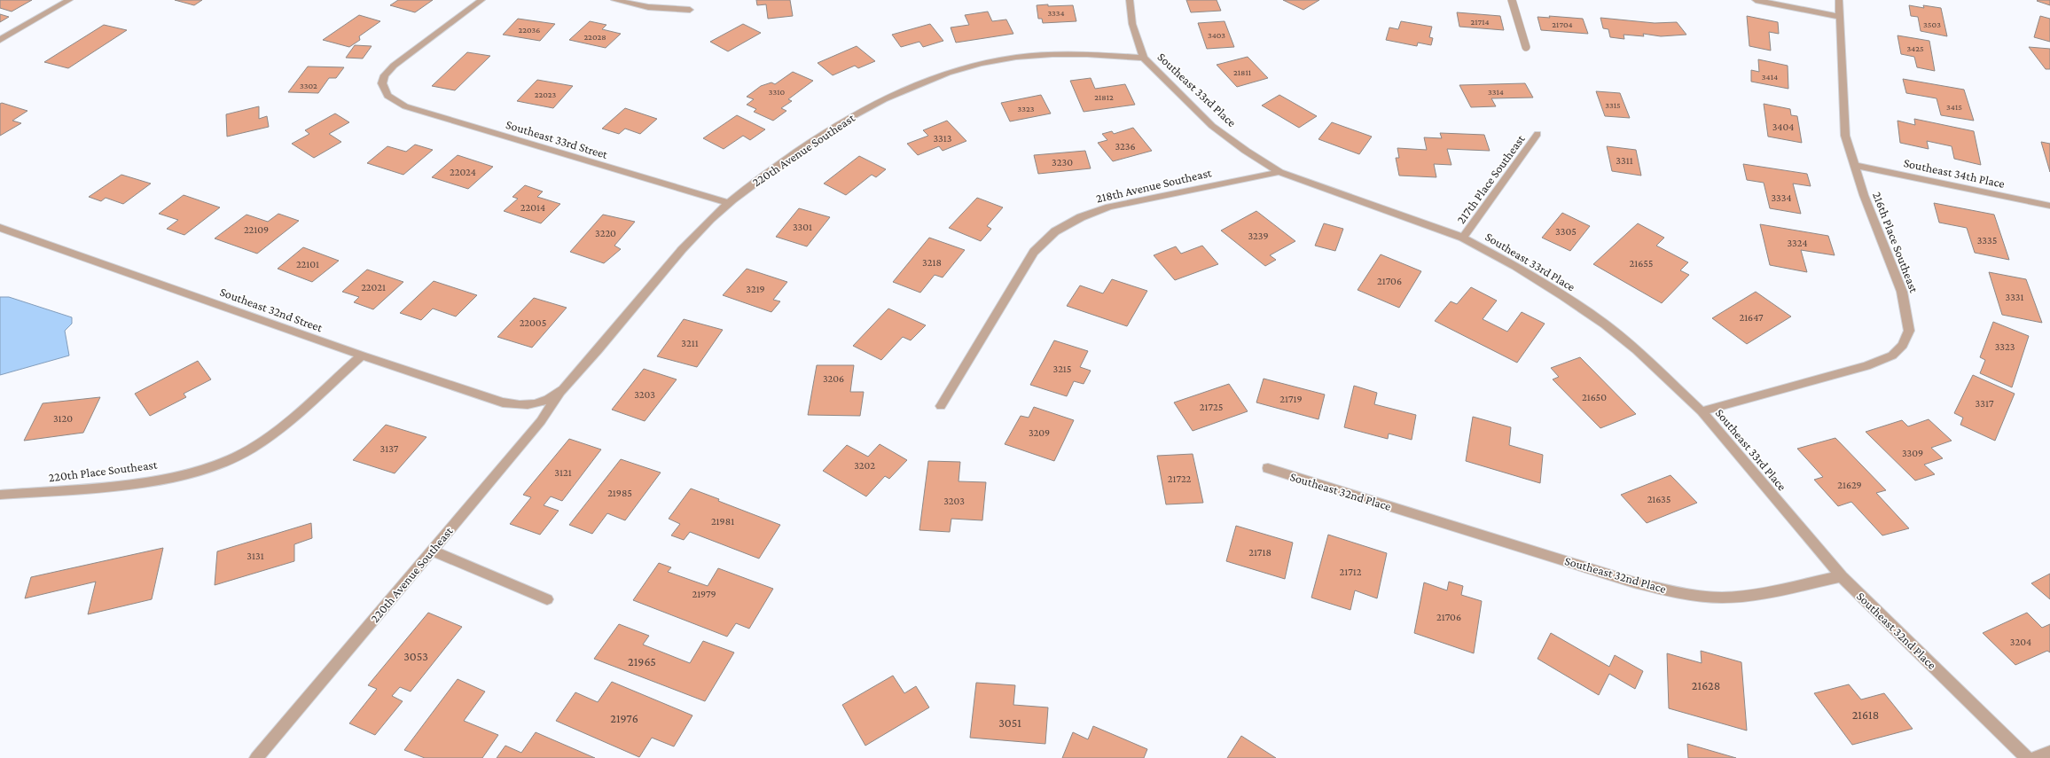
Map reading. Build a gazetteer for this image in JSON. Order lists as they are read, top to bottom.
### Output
{
  "streets": {
    "street": [
      "Southeast 33rd Place",
      "Southeast 33rd Street",
      "220th Avenue Southeast",
      "Southeast 34th Place",
      "217th Place Southeast",
      "218th Avenue Southeast",
      "216th Place Southeast",
      "Southeast 32nd Street",
      "220th Place Southeast",
      "Southeast 32nd Place"
    ]
  },
  "crossings": [
    ["Southeast 33rd Place", "220th Avenue Southeast"],
    ["Southeast 33rd Place", "217th Place Southeast"],
    ["Southeast 33rd Place", "218th Avenue Southeast"],
    ["Southeast 33rd Place", "216th Place Southeast"],
    ["Southeast 33rd Place", "Southeast 32nd Place"],
    ["Southeast 33rd Street", "220th Avenue Southeast"],
    ["220th Avenue Southeast", "Southeast 32nd Street"],
    ["Southeast 34th Place", "216th Place Southeast"],
    ["Southeast 32nd Street", "220th Place Southeast"]
  ],
  "house_numbers": [
    "3334",
    "21714",
    "21704",
    "3503",
    "22036",
    "3403",
    "22028",
    "3425",
    "21811",
    "3414",
    "3302",
    "3310",
    "3314",
    "22023",
    "21812",
    "3315",
    "3415",
    "3323",
    "3404",
    "3313",
    "3236",
    "3311",
    "3230",
    "22024",
    "3334",
    "22014",
    "3301",
    "22109",
    "3305",
    "3220",
    "3239",
    "3335",
    "3324",
    "3218",
    "21655",
    "22101",
    "21706",
    "22021",
    "3219",
    "3331",
    "21647",
    "22005",
    "3211",
    "3323",
    "3215",
    "3206",
    "3203",
    "21650",
    "21719",
    "3317",
    "21725",
    "3120",
    "3209",
    "3137",
    "3309",
    "3202",
    "3121",
    "21722",
    "21629",
    "21985",
    "21635",
    "3203",
    "21981",
    "21718",
    "3131",
    "21712",
    "21979",
    "21706",
    "3204",
    "3053",
    "21965",
    "21628",
    "21618",
    "21976",
    "3051"
  ]
}
